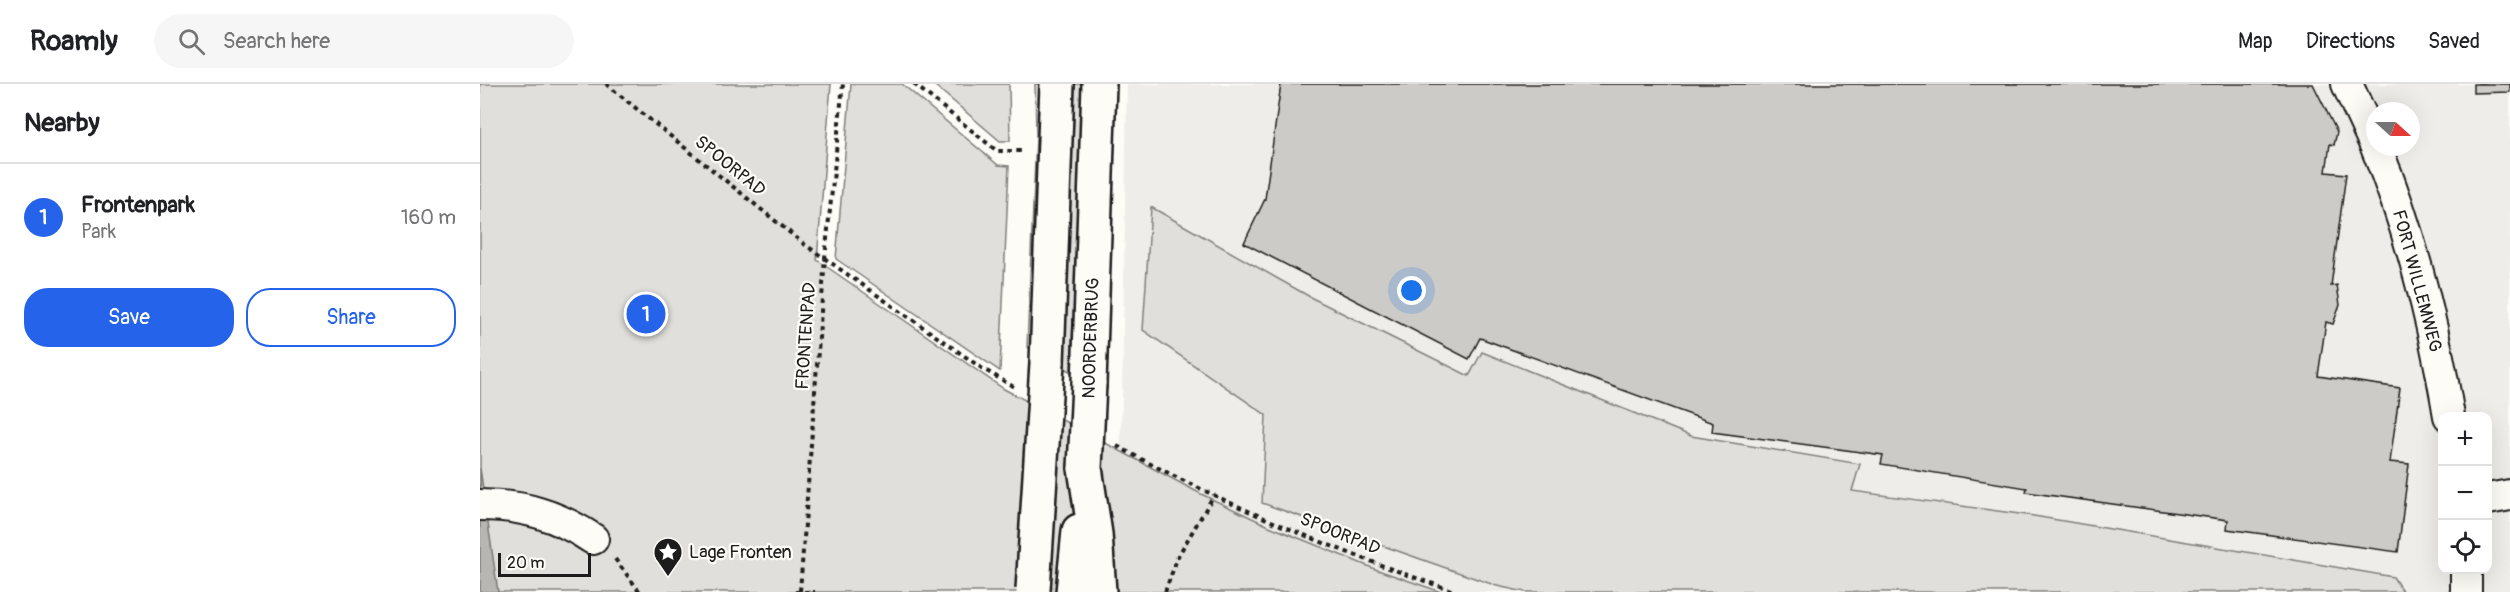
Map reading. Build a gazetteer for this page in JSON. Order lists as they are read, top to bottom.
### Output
{
  "streets": {
    "main road": ["NOORDERBRUG"],
    "street": ["FORT WILLEMWEG"],
    "path": ["SPOORPAD", "FRONTENPAD"]
  },
  "crossings": [
    ["SPOORPAD", "FRONTENPAD"]
  ],
  "places": {
    "place": ["Lage Fronten"]
  },
  "scale_bar": "20 m",
  "north": "right",
  "page": {
    "header": "Roamly",
    "search": "Search here",
    "nav": ["Map", "Directions", "Saved"],
    "heading": "Nearby",
    "list": [
      {
        "mark": "1",
        "name": "Frontenpark",
        "note": "Park",
        "value": "160 m"
      }
    ],
    "buttons": ["Save", "Share"],
    "pins": "1",
    "map_buttons": ["+", "−"],
    "scale": "20 m"
  }
}
